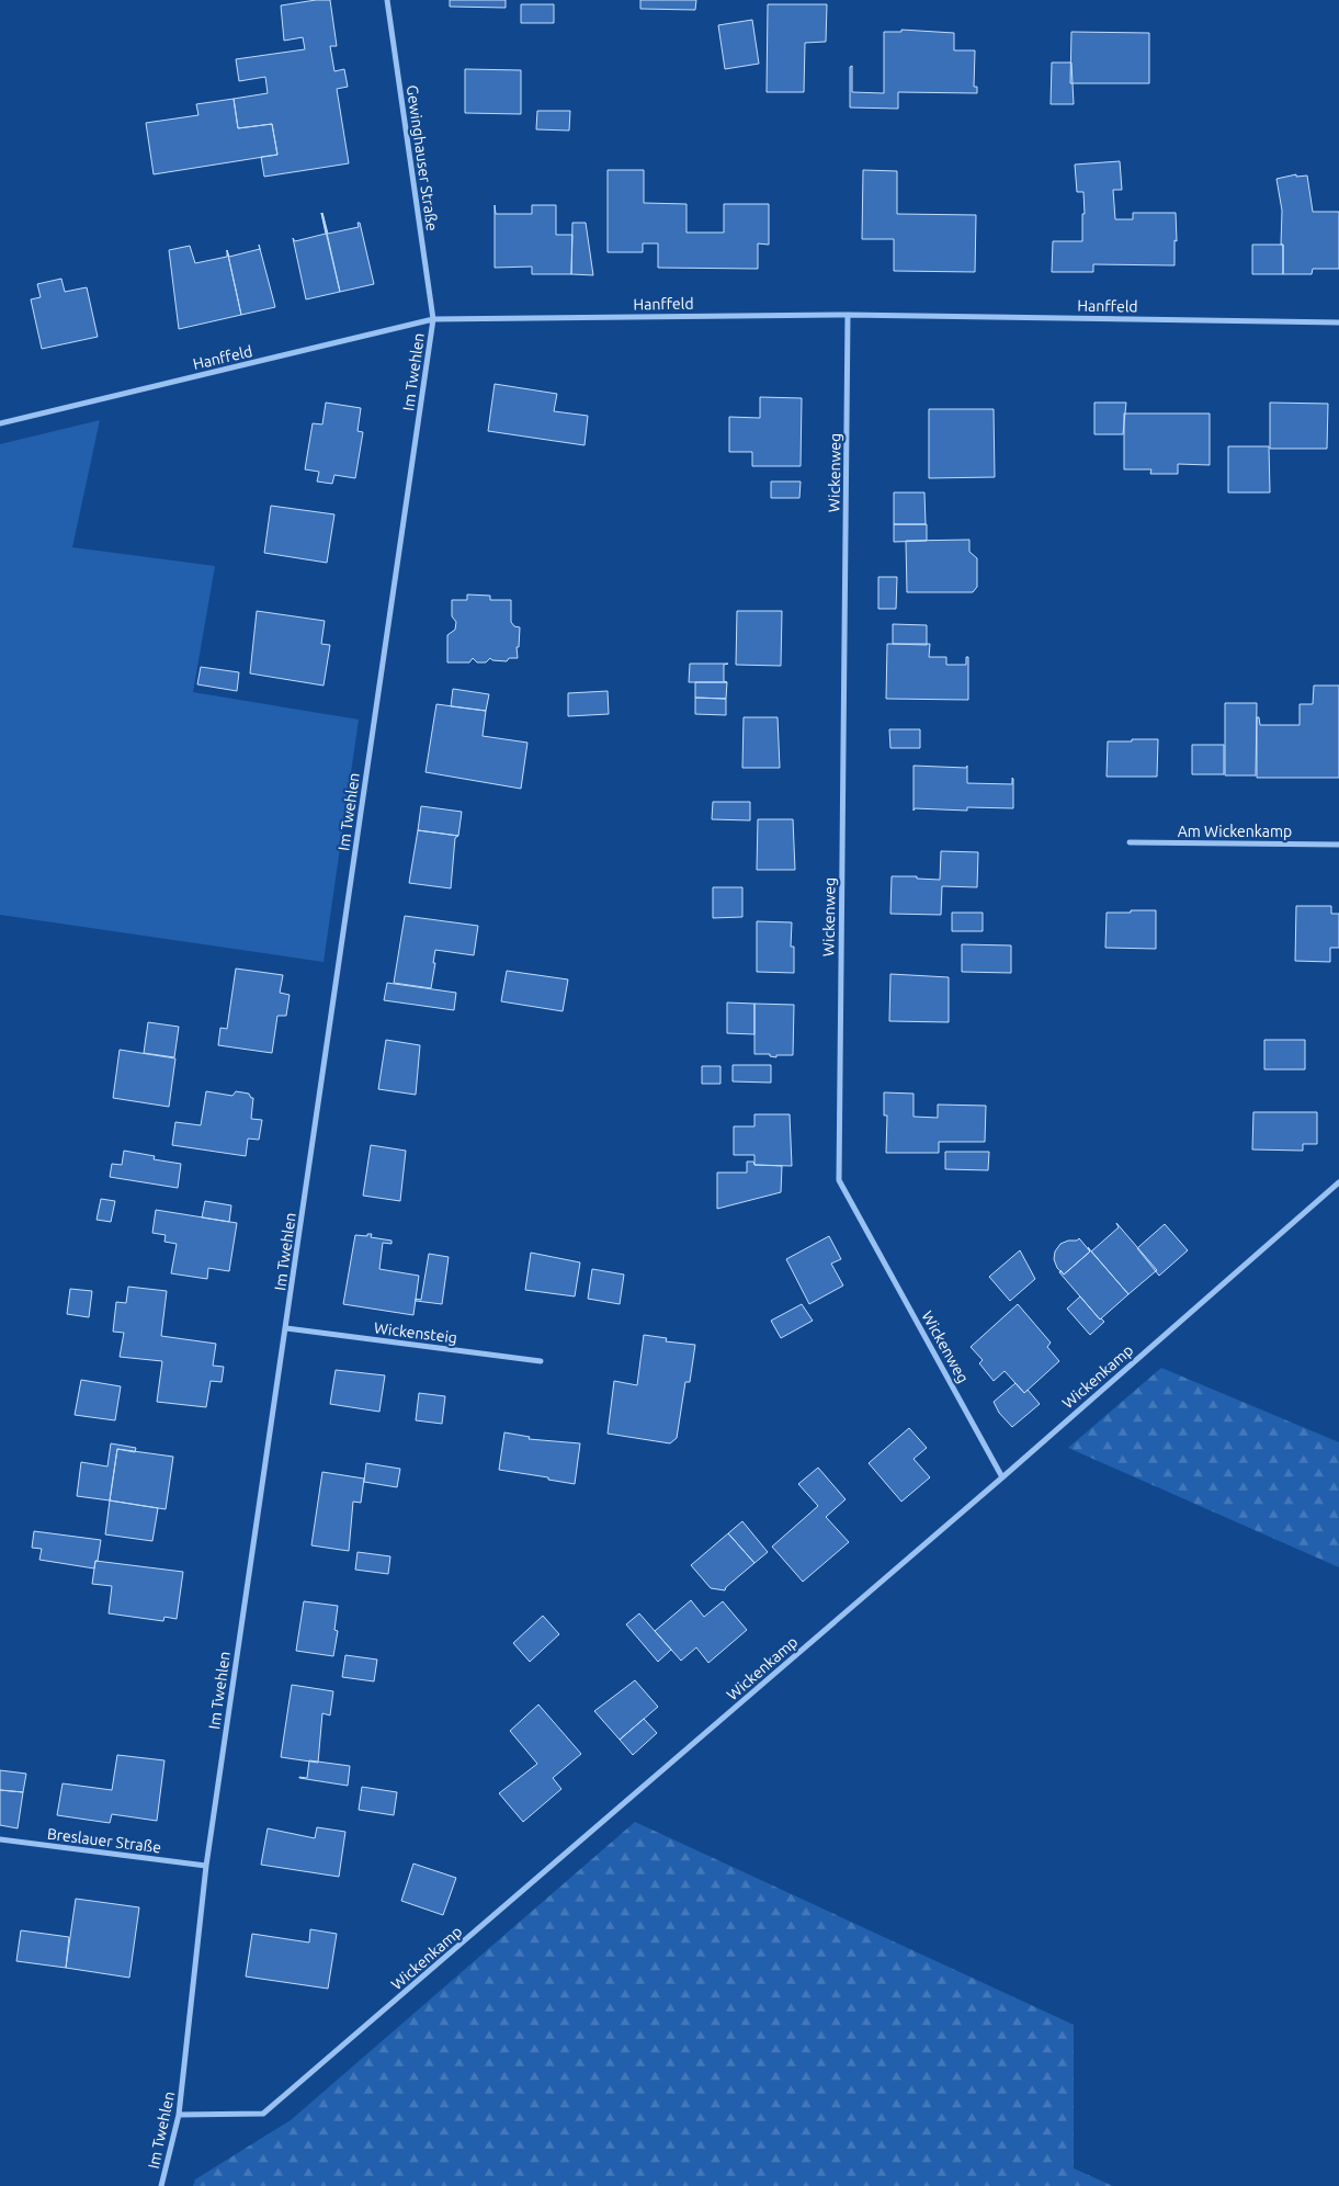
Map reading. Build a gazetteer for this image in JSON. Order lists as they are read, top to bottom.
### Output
{
  "streets": {
    "street": [
      "Gewinghauser Straße",
      "Hanffeld",
      "Im Twehlen",
      "Wickenweg",
      "Am Wickenkamp",
      "Wickensteig",
      "Wickenkamp",
      "Breslauer Straße"
    ]
  },
  "crossings": [
    ["Gewinghauser Straße", "Hanffeld"],
    ["Gewinghauser Straße", "Im Twehlen"],
    ["Hanffeld", "Im Twehlen"],
    ["Hanffeld", "Wickenweg"],
    ["Im Twehlen", "Wickensteig"],
    ["Im Twehlen", "Wickenkamp"],
    ["Im Twehlen", "Breslauer Straße"],
    ["Wickenweg", "Wickenkamp"]
  ]
}
